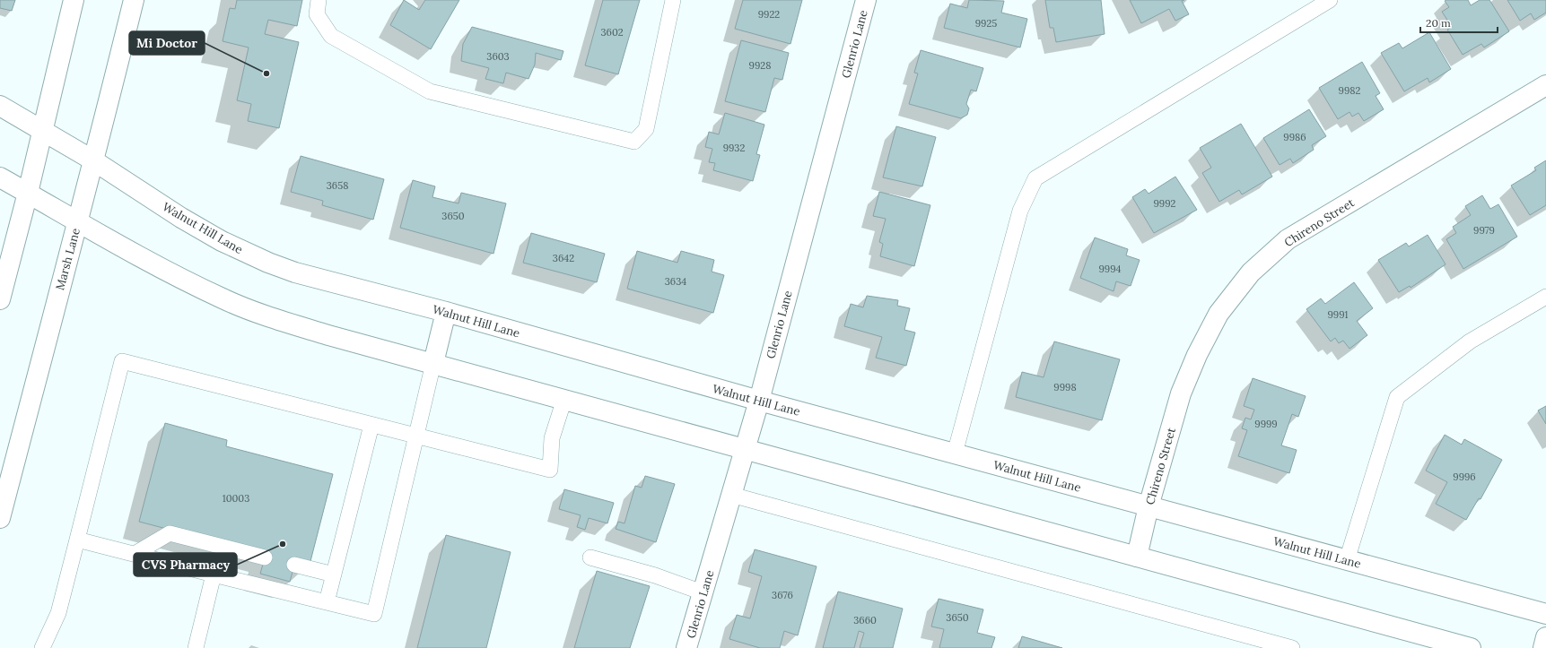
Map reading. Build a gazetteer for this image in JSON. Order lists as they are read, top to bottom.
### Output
{
  "streets": {
    "main road": [
      "Glenrio Lane",
      "Chireno Street",
      "Walnut Hill Lane",
      "Marsh Lane"
    ]
  },
  "crossings": [
    ["Glenrio Lane", "Walnut Hill Lane"],
    ["Chireno Street", "Walnut Hill Lane"],
    ["Walnut Hill Lane", "Marsh Lane"]
  ],
  "places": ["Mi Doctor", "CVS Pharmacy"],
  "house_numbers": [
    "9922",
    "9925",
    "3602",
    "3603",
    "9928",
    "9982",
    "9986",
    "9932",
    "3658",
    "9992",
    "3650",
    "9979",
    "3642",
    "9994",
    "3634",
    "9991",
    "9998",
    "9999",
    "9996",
    "10003",
    "3676",
    "3650",
    "3660"
  ],
  "scale_bar": "20 m"
}
